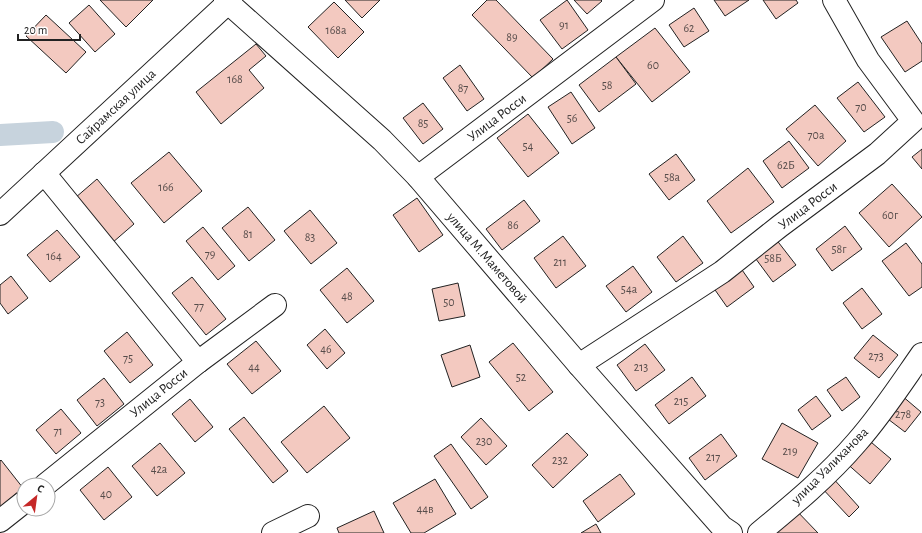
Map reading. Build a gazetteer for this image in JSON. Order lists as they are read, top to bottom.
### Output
{
  "streets": {
    "street": [
      "Сайрамская улица",
      "Улица Росси",
      "улица М.Маметовой",
      "улица Уалиханова"
    ]
  },
  "crossings": [
    ["Сайрамская улица", "улица М.Маметовой"],
    ["Улица Росси", "улица М.Маметовой"]
  ],
  "house_numbers": [
    "91",
    "62",
    "168а",
    "89",
    "60",
    "168",
    "58",
    "87",
    "70",
    "56",
    "85",
    "70а",
    "54",
    "62Б",
    "58а",
    "166",
    "60г",
    "86",
    "81",
    "83",
    "58г",
    "79",
    "164",
    "58Б",
    "211",
    "54а",
    "48",
    "50",
    "77",
    "46",
    "273",
    "75",
    "44",
    "213",
    "52",
    "215",
    "73",
    "278",
    "71",
    "230",
    "219",
    "217",
    "232",
    "42а",
    "40",
    "44в"
  ],
  "scale_bar": "20 m",
  "north": "top right"
}
